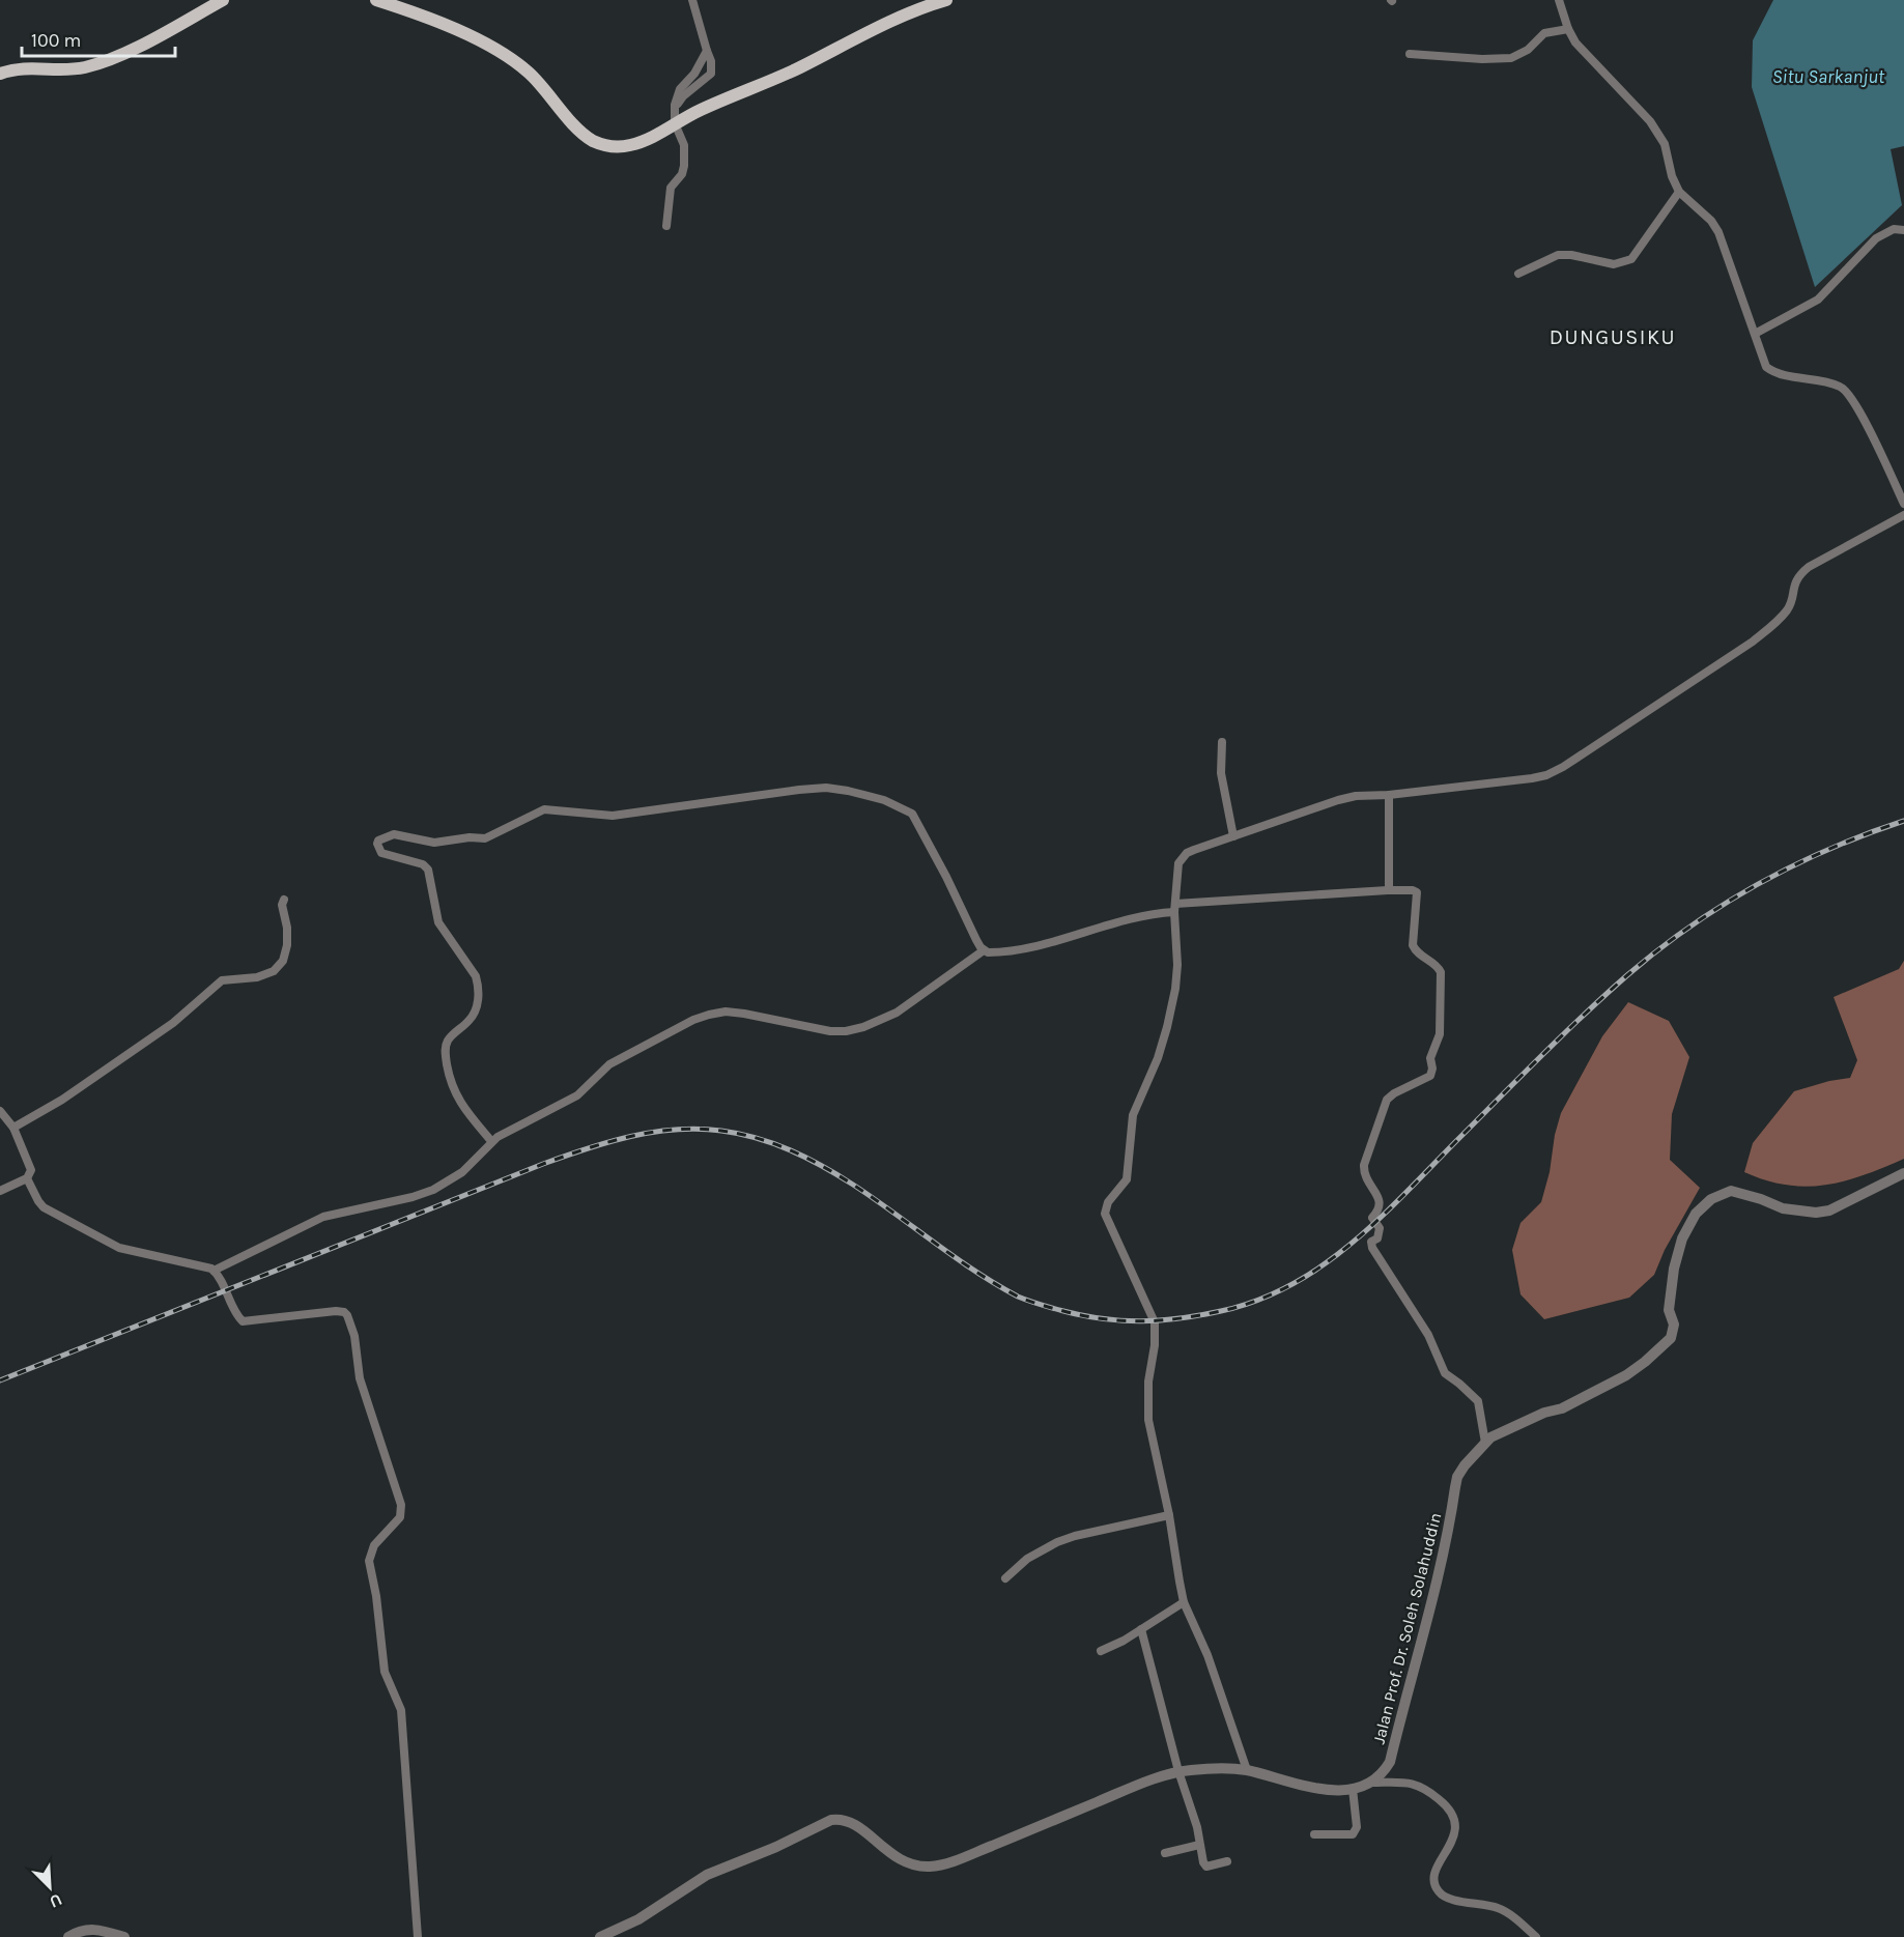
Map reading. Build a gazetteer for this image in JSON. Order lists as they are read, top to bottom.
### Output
{
  "streets": {
    "street": ["Jalan Prof. Dr. Soleh Solahuddin"]
  },
  "districts": ["DUNGUSIKU"],
  "water": ["Situ Sarkanjut"],
  "scale_bar": "100 m",
  "north": "bottom right"
}
